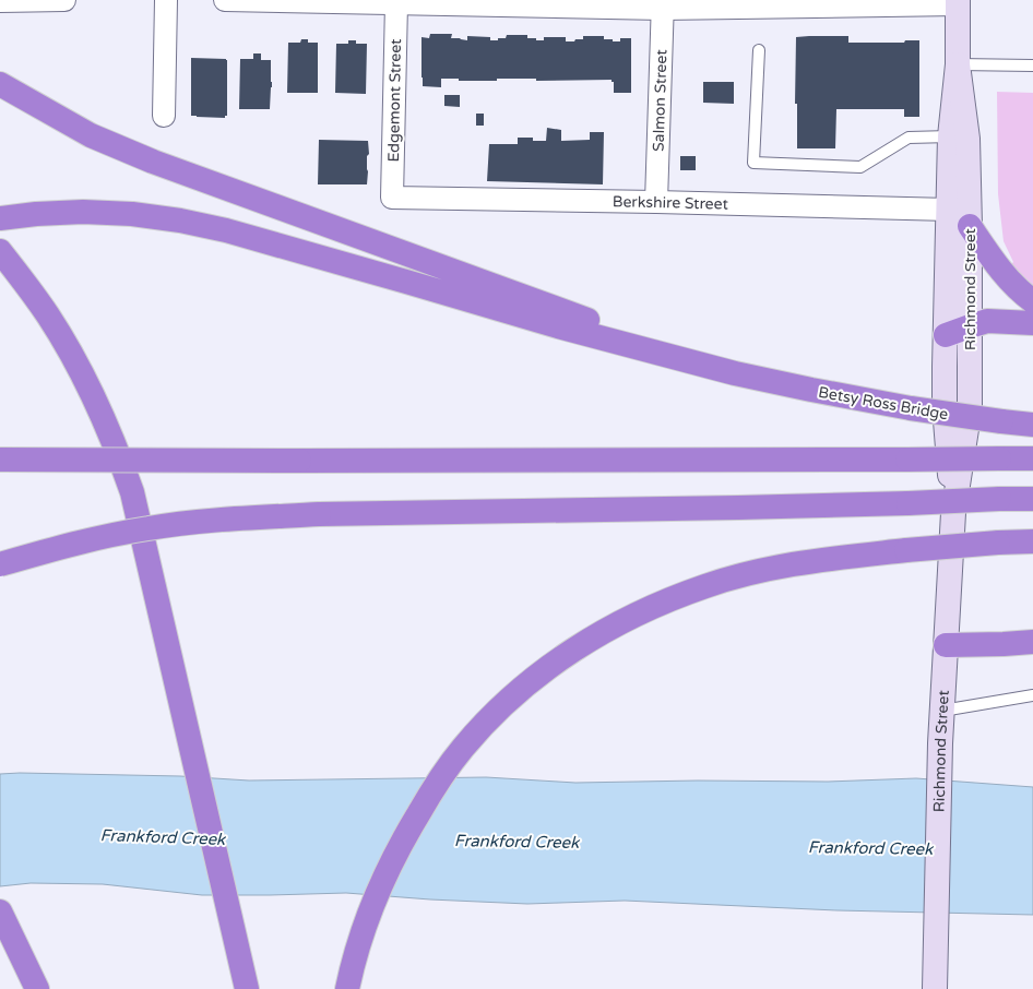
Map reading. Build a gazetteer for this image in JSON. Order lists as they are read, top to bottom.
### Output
{
  "streets": {
    "highway": ["Betsy Ross Bridge"],
    "main road": ["Richmond Street"],
    "street": ["Edgemont Street", "Salmon Street", "Berkshire Street"]
  },
  "crossings": [
    ["Edgemont Street", "Berkshire Street"],
    ["Salmon Street", "Berkshire Street"],
    ["Berkshire Street", "Richmond Street"]
  ],
  "water": ["Frankford Creek"]
}
